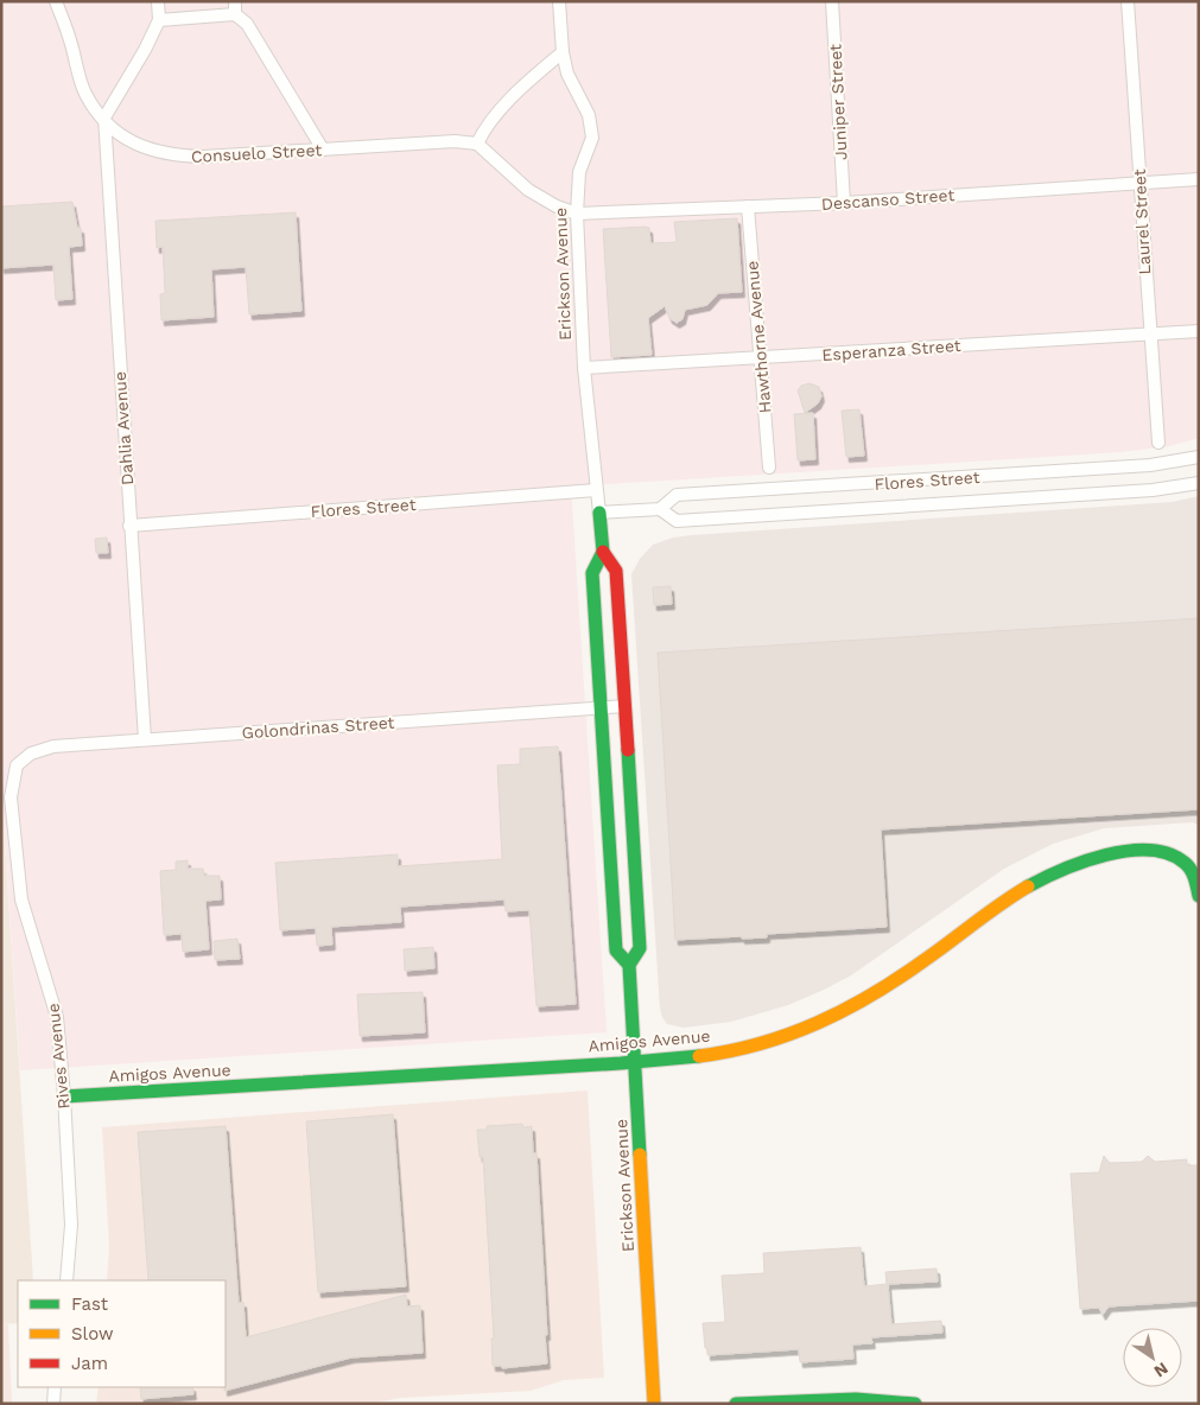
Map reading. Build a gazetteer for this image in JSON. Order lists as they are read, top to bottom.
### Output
{
  "streets": {
    "street": [
      "Juniper Street",
      "Consuelo Street",
      "Descanso Street",
      "Laurel Street",
      "Erickson Avenue",
      "Hawthorne Avenue",
      "Esperanza Street",
      "Dahlia Avenue",
      "Flores Street",
      "Golondrinas Street",
      "Amigos Avenue",
      "Rives Avenue"
    ]
  },
  "crossings": [
    ["Juniper Street", "Descanso Street"],
    ["Consuelo Street", "Dahlia Avenue"],
    ["Descanso Street", "Laurel Street"],
    ["Descanso Street", "Erickson Avenue"],
    ["Descanso Street", "Hawthorne Avenue"],
    ["Laurel Street", "Esperanza Street"],
    ["Erickson Avenue", "Esperanza Street"],
    ["Erickson Avenue", "Flores Street"],
    ["Erickson Avenue", "Golondrinas Street"],
    ["Erickson Avenue", "Amigos Avenue"],
    ["Hawthorne Avenue", "Esperanza Street"],
    ["Dahlia Avenue", "Flores Street"],
    ["Dahlia Avenue", "Golondrinas Street"],
    ["Golondrinas Street", "Rives Avenue"],
    ["Amigos Avenue", "Rives Avenue"]
  ],
  "legend": ["Fast", "Slow", "Jam"],
  "north": "bottom right"
}
